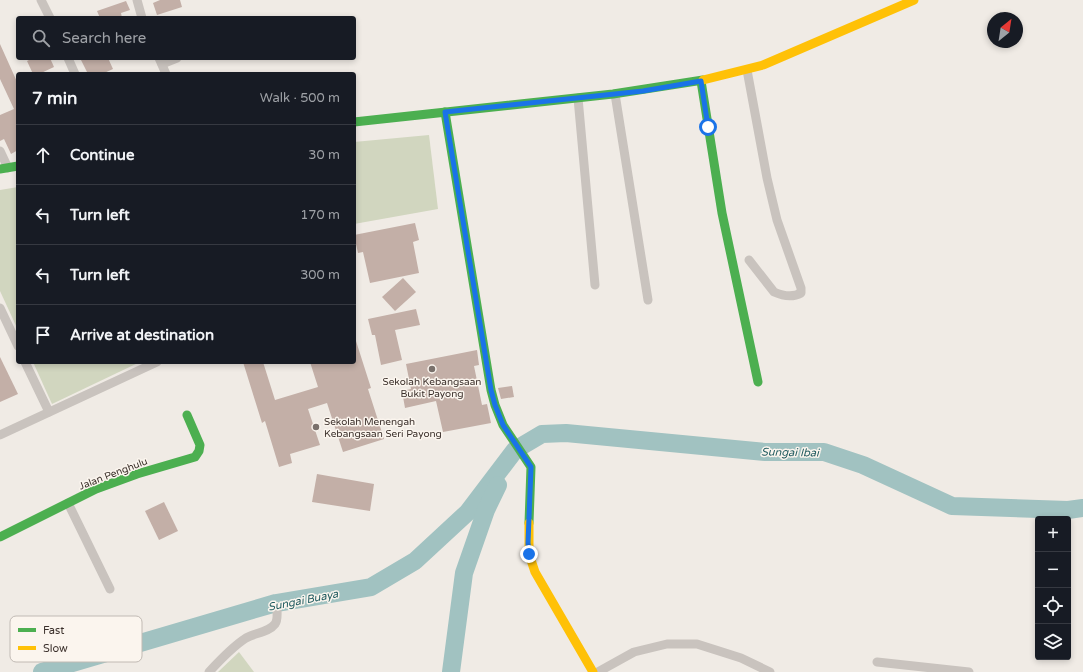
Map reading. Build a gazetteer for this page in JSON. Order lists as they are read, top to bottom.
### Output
{
  "streets": {
    "street": ["Jalan Penghulu"]
  },
  "water": ["Sungai Ibai", "Sungai Buaya"],
  "places": ["Sekolah Kebangsaan Bukit Payong", "Sekolah Menengah Kebangsaan Seri Payong"],
  "legend": ["Fast", "Slow"],
  "north": "top right",
  "page": {
    "search": "Search here",
    "heading": ["7 min", "Walk · 500 m"],
    "list": [
      ["Continue", "30 m"],
      ["Turn left", "170 m"],
      ["Turn left", "300 m"],
      "Arrive at destination"
    ],
    "map_buttons": ["+", "−"]
  }
}
